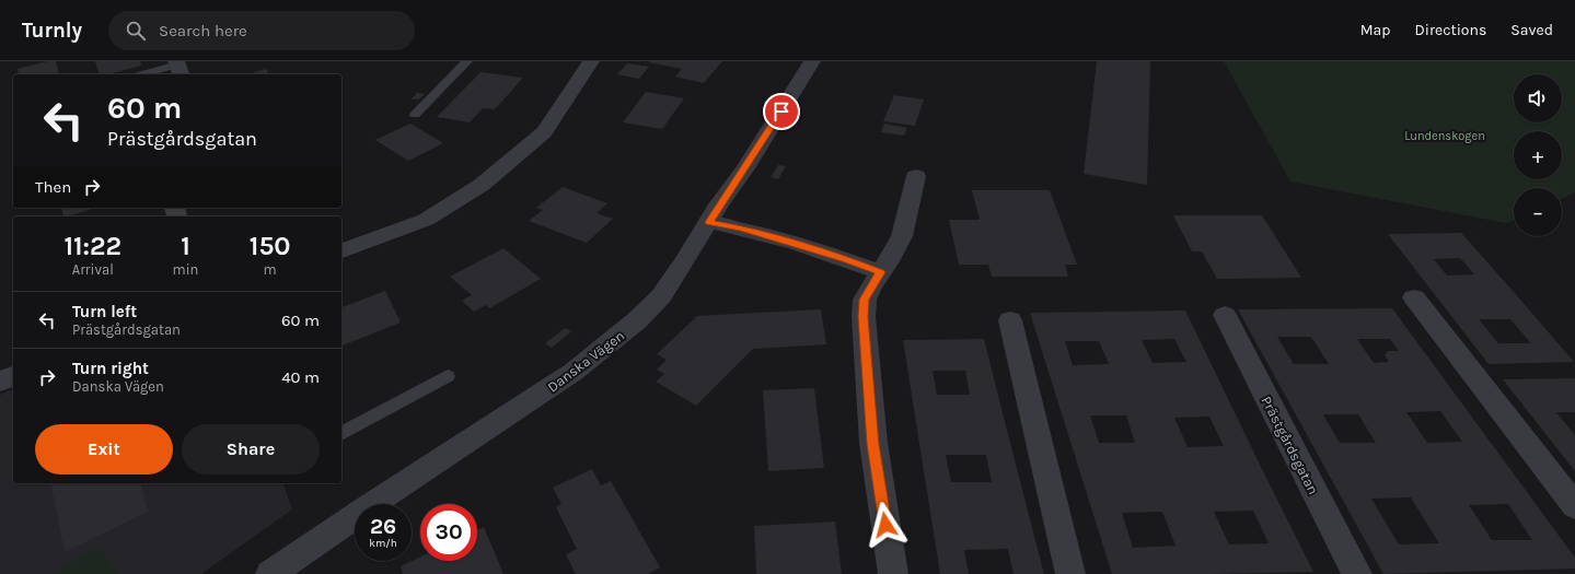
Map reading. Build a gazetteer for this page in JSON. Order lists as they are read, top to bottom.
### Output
{
  "streets": {
    "street": ["Danska Vägen", "Prästgårdsgatan"]
  },
  "parks": ["Lundenskogen"],
  "page": {
    "header": "Turnly",
    "search": "Search here",
    "nav": ["Map", "Directions", "Saved"],
    "map_buttons": ["+", "−"],
    "turn": ["60 m", "Prästgårdsgatan"],
    "then": "Then",
    "eta": [
      "11:22",
      "Arrival",
      "1",
      "min",
      "150",
      "m"
    ],
    "list": [
      {
        "name": "Turn left",
        "note": "Prästgårdsgatan",
        "value": "60 m"
      },
      {
        "name": "Turn right",
        "note": "Danska Vägen",
        "value": "40 m"
      }
    ],
    "buttons": ["Exit", "Share"],
    "speed": "26 km/h",
    "limit": "30"
  }
}
